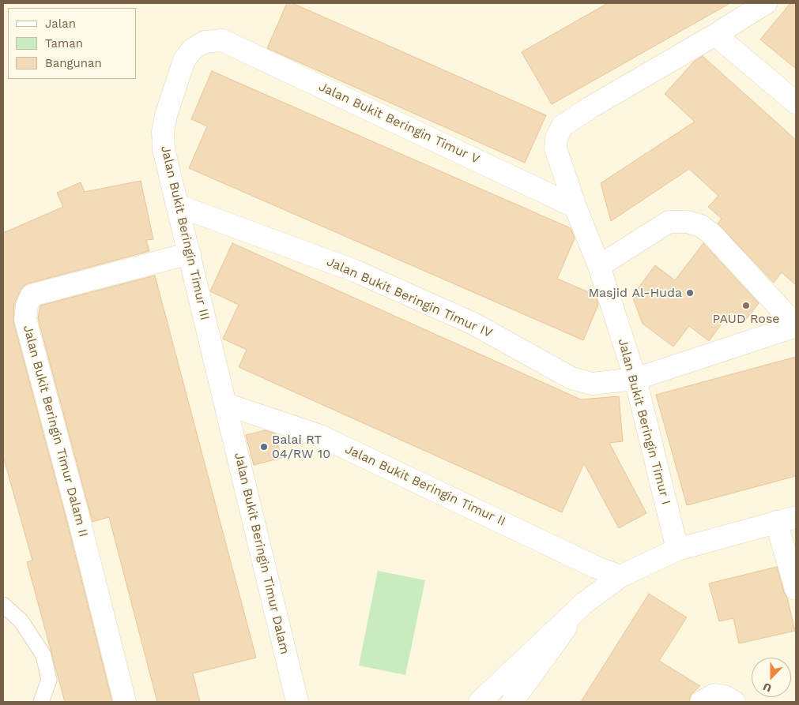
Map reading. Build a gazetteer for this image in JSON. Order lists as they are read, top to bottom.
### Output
{
  "streets": {
    "street": [
      "Jalan Bukit Beringin Timur V",
      "Jalan Bukit Beringin Timur III",
      "Jalan Bukit Beringin Timur IV",
      "Jalan Bukit Beringin Timur I",
      "Jalan Bukit Beringin Timur Dalam II",
      "Jalan Bukit Beringin Timur II",
      "Jalan Bukit Beringin Timur Dalam"
    ]
  },
  "crossings": [
    ["Jalan Bukit Beringin Timur V", "Jalan Bukit Beringin Timur III"],
    ["Jalan Bukit Beringin Timur V", "Jalan Bukit Beringin Timur I"],
    ["Jalan Bukit Beringin Timur III", "Jalan Bukit Beringin Timur IV"],
    ["Jalan Bukit Beringin Timur III", "Jalan Bukit Beringin Timur Dalam II"],
    ["Jalan Bukit Beringin Timur III", "Jalan Bukit Beringin Timur II"],
    ["Jalan Bukit Beringin Timur III", "Jalan Bukit Beringin Timur Dalam"],
    ["Jalan Bukit Beringin Timur IV", "Jalan Bukit Beringin Timur I"],
    ["Jalan Bukit Beringin Timur II", "Jalan Bukit Beringin Timur Dalam"]
  ],
  "places": ["Masjid Al-Huda", "PAUD Rose", "Balai RT 04/RW 10"],
  "legend": ["Jalan", "Taman", "Bangunan"],
  "north": "bottom"
}
